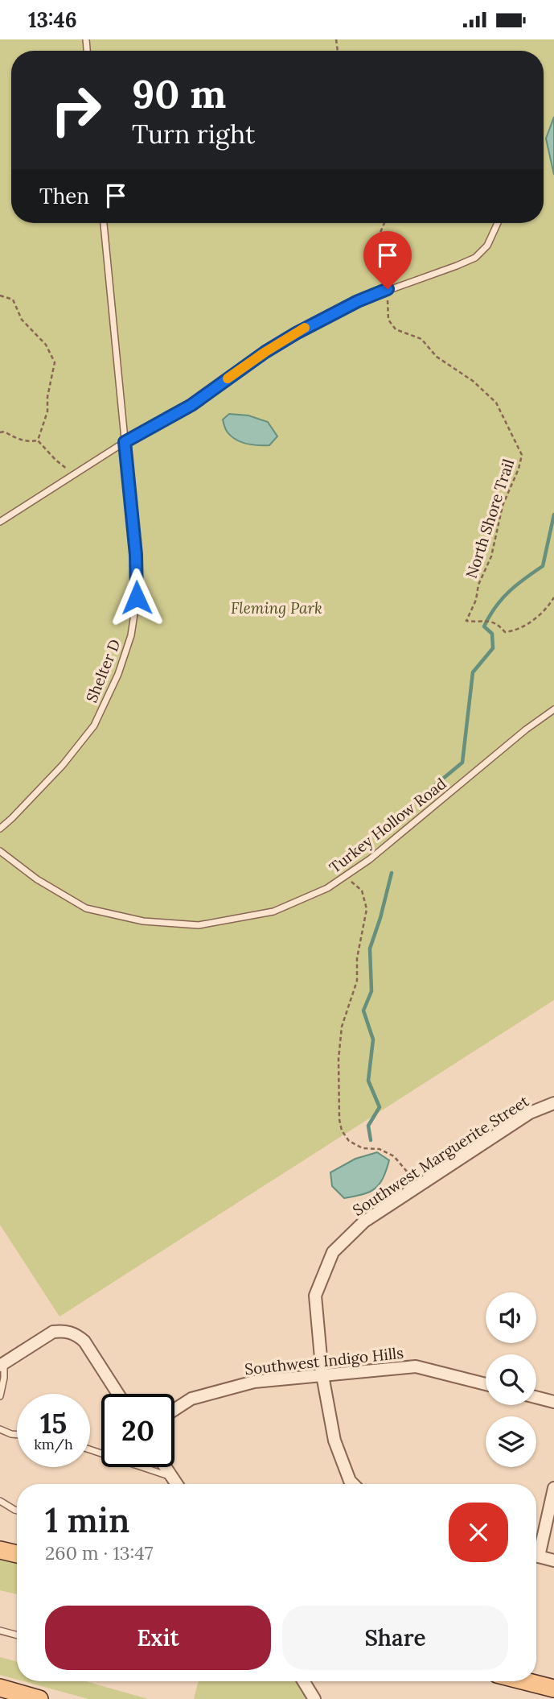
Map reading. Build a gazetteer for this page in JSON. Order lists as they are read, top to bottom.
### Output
{
  "streets": {
    "street": ["Southwest Marguerite Street", "Southwest Indigo Hills"],
    "lane": ["Shelter D", "Turkey Hollow Road"],
    "path": ["North Shore Trail"]
  },
  "crossings": [
    ["Southwest Marguerite Street", "Southwest Indigo Hills"]
  ],
  "parks": ["Fleming Park"],
  "page": {
    "status": "13:46",
    "turn": ["90 m", "Turn right"],
    "then": "Then",
    "speed": "15 km/h",
    "limit": "20",
    "heading": ["1 min", "260 m · 13:47"],
    "buttons": ["Exit", "Share"]
  }
}
